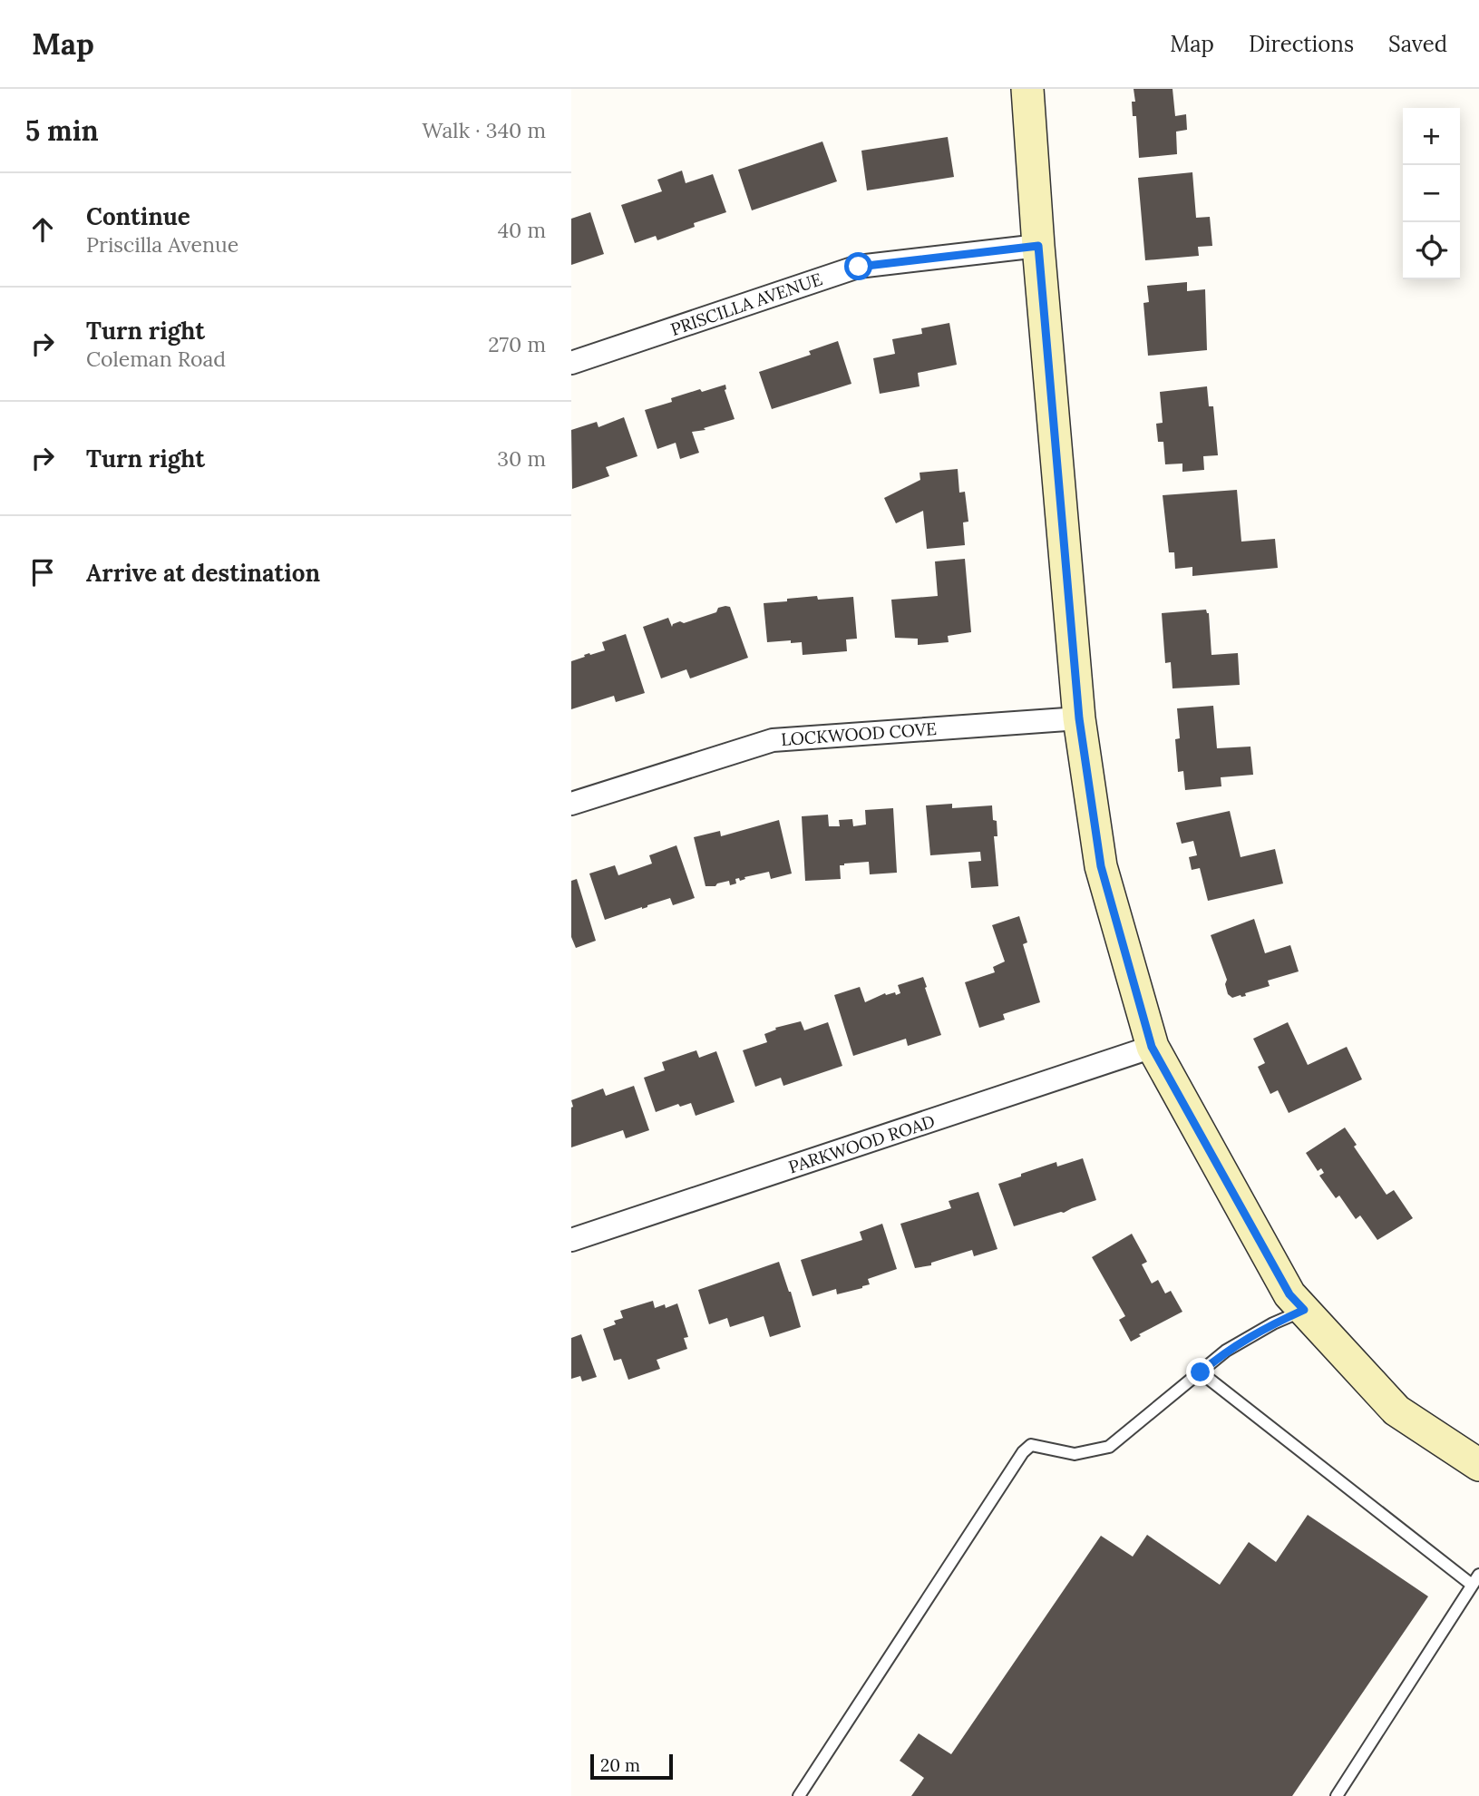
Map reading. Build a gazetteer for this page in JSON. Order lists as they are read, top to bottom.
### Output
{
  "streets": {
    "street": ["PRISCILLA AVENUE", "LOCKWOOD COVE", "PARKWOOD ROAD"]
  },
  "scale_bar": "20 m",
  "page": {
    "header": "Map",
    "nav": ["Map", "Directions", "Saved"],
    "heading": ["5 min", "Walk · 340 m"],
    "map_buttons": ["+", "−"],
    "list": [
      ["Continue", "Priscilla Avenue", "40 m"],
      ["Turn right", "Coleman Road", "270 m"],
      ["Turn right", "30 m"],
      "Arrive at destination"
    ],
    "scale": "20 m"
  }
}
